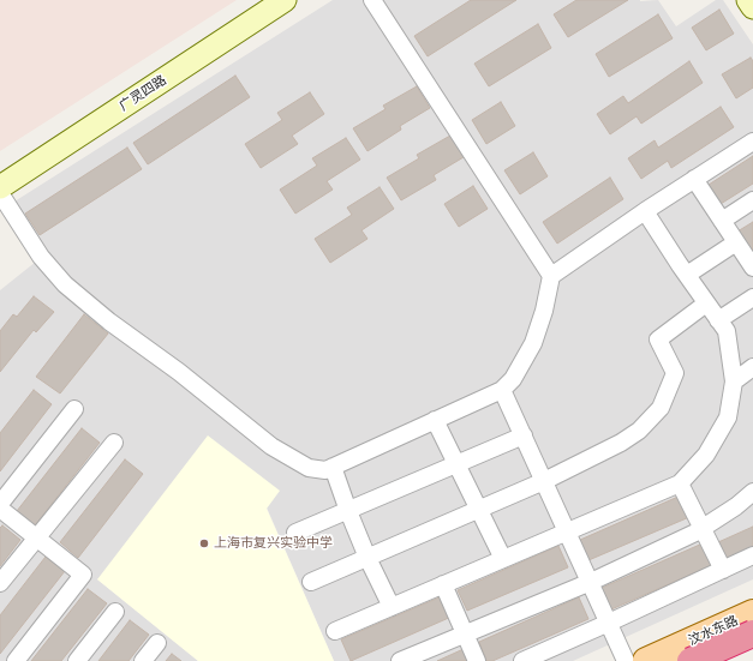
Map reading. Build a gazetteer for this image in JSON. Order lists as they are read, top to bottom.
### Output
{
  "streets": {
    "main road": ["广灵四路", "汶水东路"]
  },
  "places": ["上海市复兴实验中学"]
}
